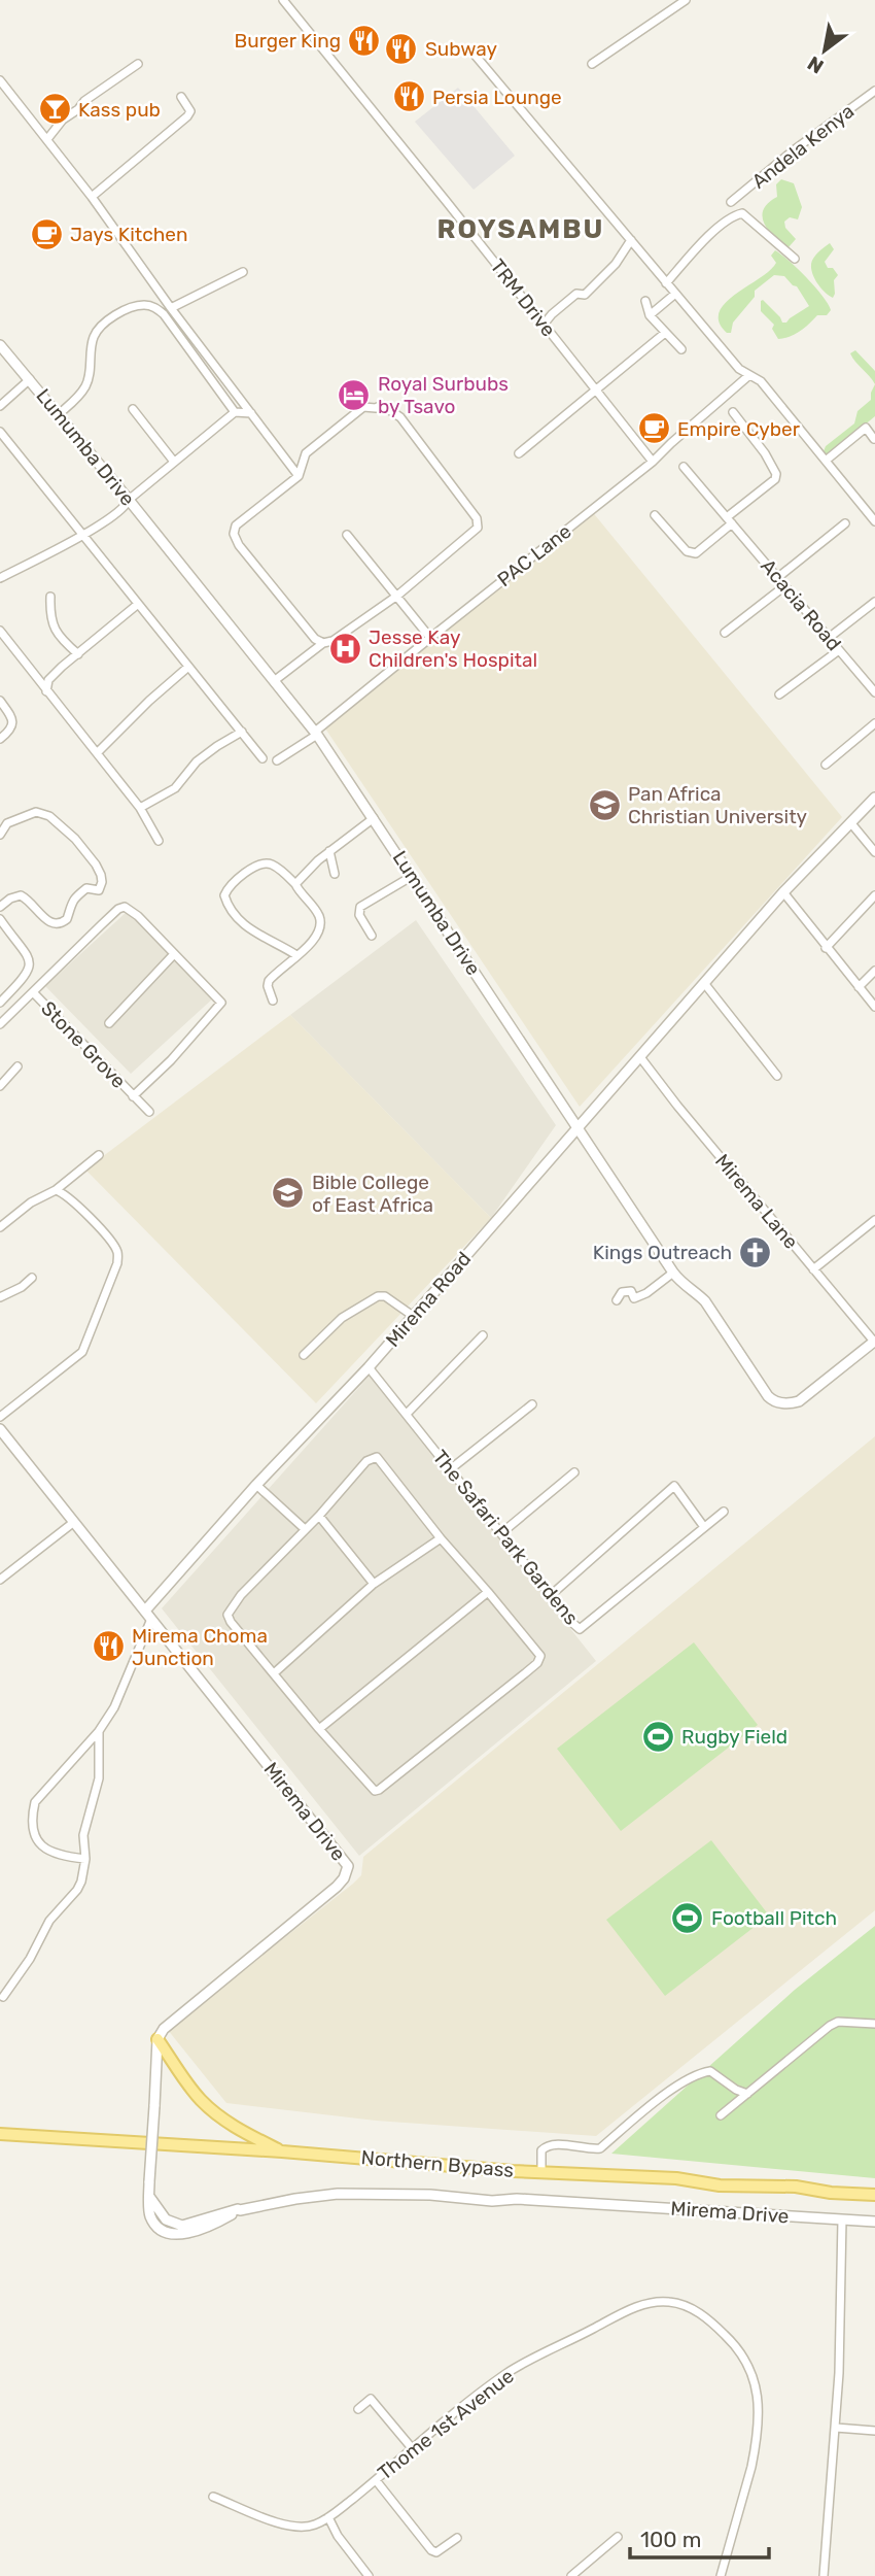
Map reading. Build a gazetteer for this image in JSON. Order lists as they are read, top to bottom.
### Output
{
  "streets": {
    "main road": ["Northern Bypass"],
    "street": [
      "Andela Kenya",
      "TRM Drive",
      "Lumumba Drive",
      "PAC Lane",
      "Acacia Road",
      "Stone Grove",
      "Mirema Lane",
      "Mirema Road",
      "The Safari Park Gardens",
      "Mirema Drive",
      "Thome 1st Avenue"
    ]
  },
  "crossings": [
    ["TRM Drive", "PAC Lane"],
    ["Lumumba Drive", "PAC Lane"],
    ["Lumumba Drive", "Mirema Lane"],
    ["Lumumba Drive", "Mirema Road"],
    ["Mirema Lane", "Mirema Road"],
    ["Mirema Road", "The Safari Park Gardens"],
    ["Mirema Road", "Mirema Drive"]
  ],
  "districts": ["ROYSAMBU"],
  "places": {
    "restaurant": [
      "Burger King",
      "Subway",
      "Persia Lounge",
      "Mirema Choma Junction"
    ],
    "bar": ["Kass pub"],
    "cafe": ["Jays Kitchen", "Empire Cyber"],
    "hotel": ["Royal Surbubs by Tsavo"],
    "hospital": ["Jesse Kay Children's Hospital"],
    "school or university": ["Pan Africa Christian University", "Bible College of East Africa"],
    "church": ["Kings Outreach"],
    "sports": ["Rugby Field", "Football Pitch"]
  },
  "scale_bar": "100 m",
  "north": "bottom left"
}
